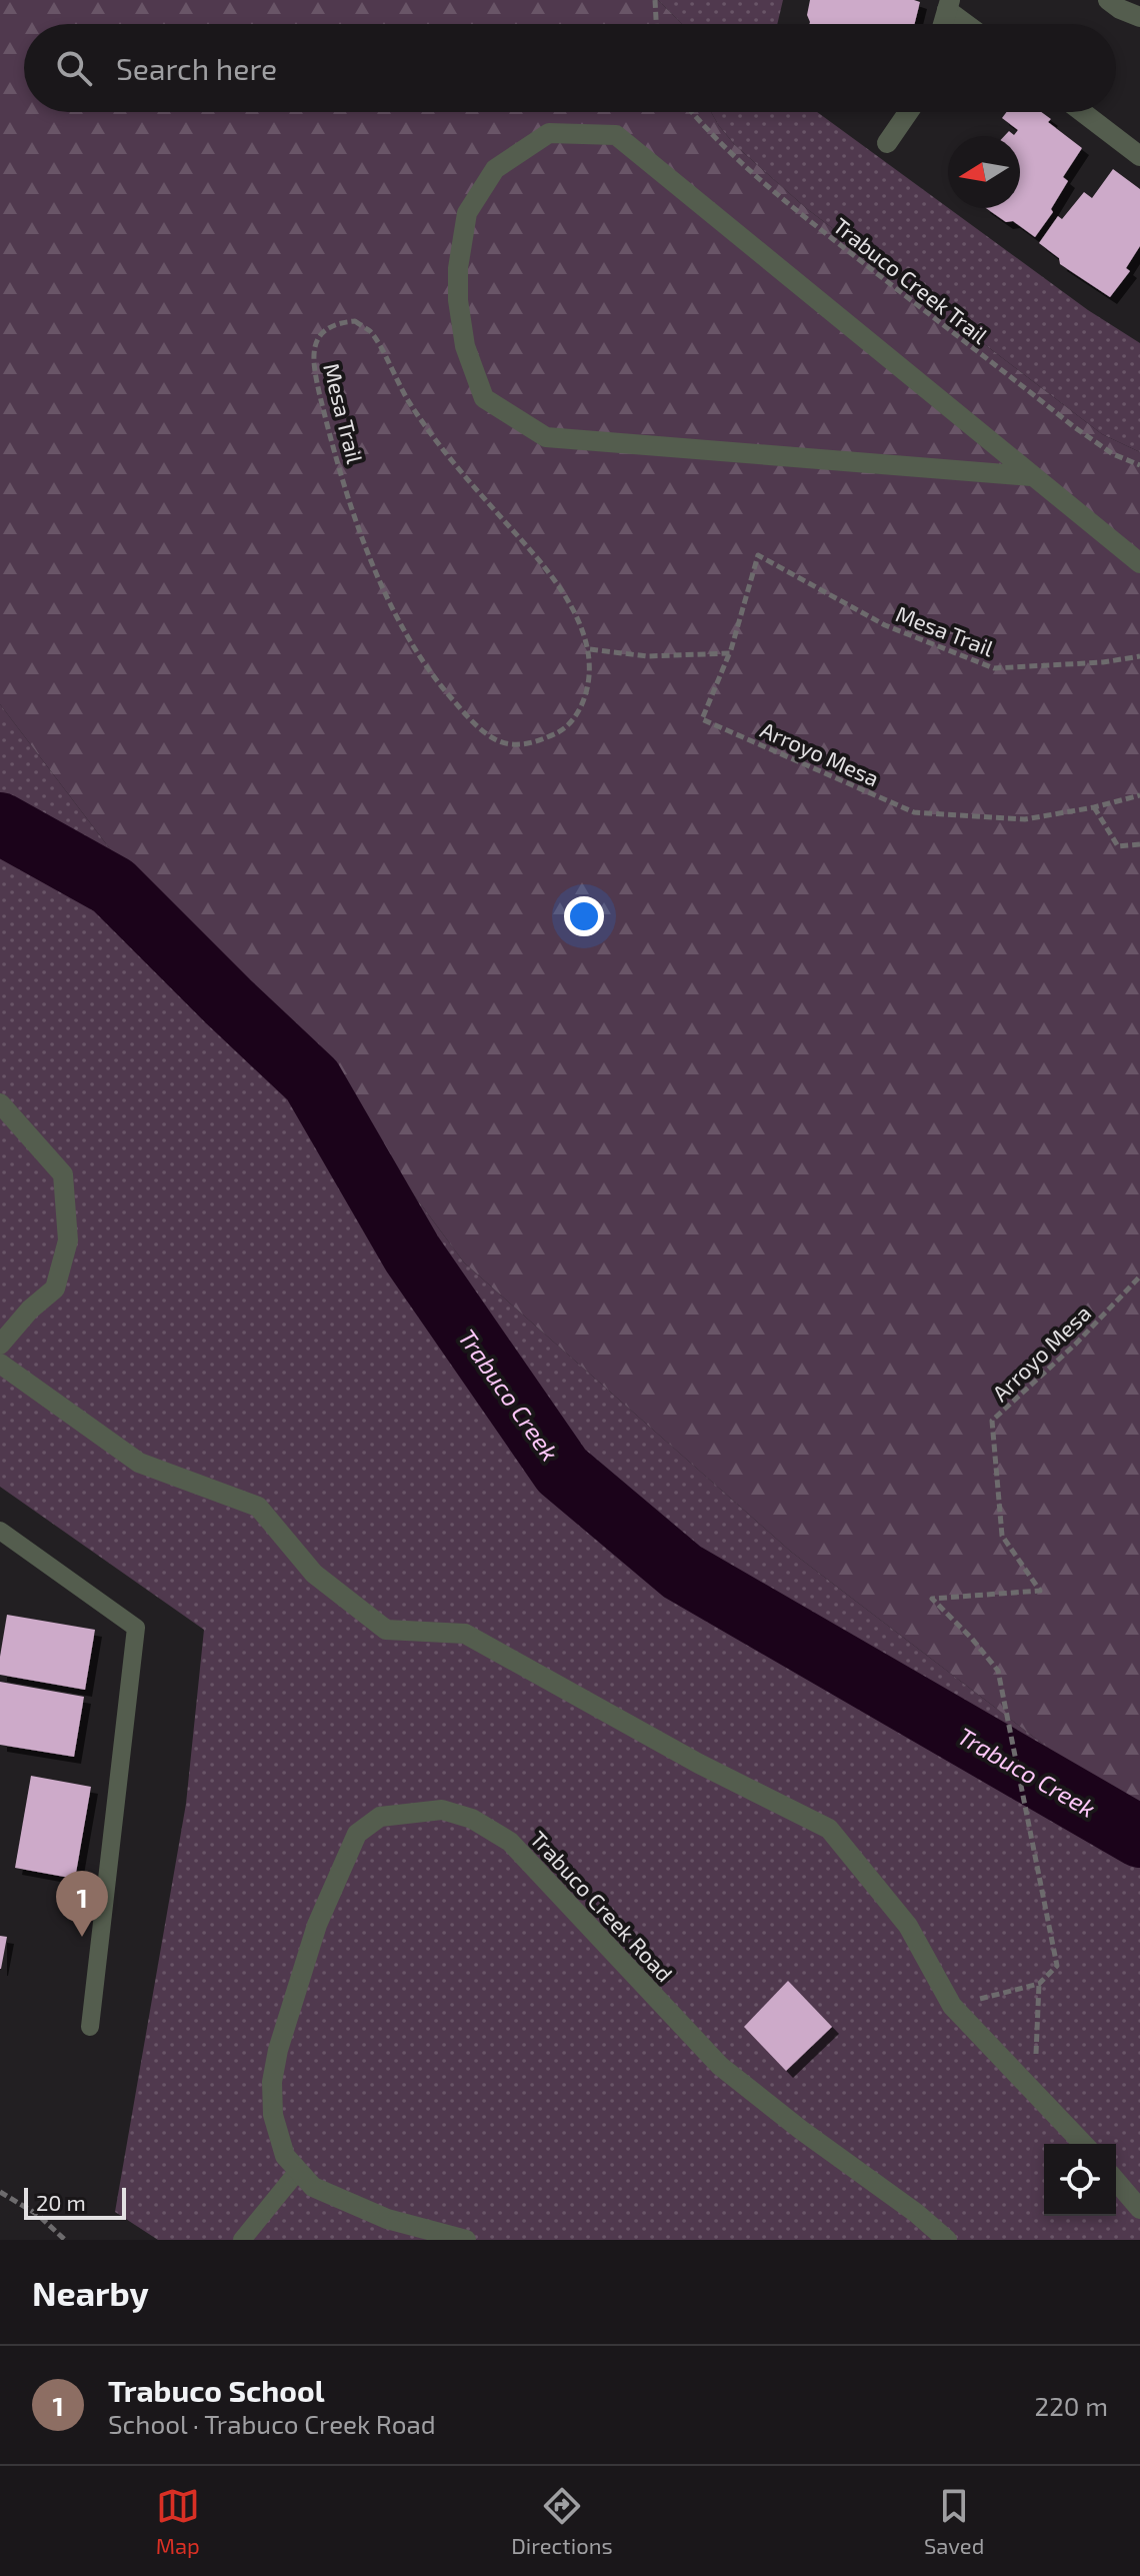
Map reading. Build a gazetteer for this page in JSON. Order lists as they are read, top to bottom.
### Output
{
  "streets": {
    "street": ["Trabuco Creek Road"],
    "path": ["Trabuco Creek Trail", "Mesa Trail", "Arroyo Mesa"]
  },
  "crossings": [
    ["Mesa Trail", "Arroyo Mesa"]
  ],
  "water": ["Trabuco Creek"],
  "scale_bar": "20 m",
  "north": "left",
  "page": {
    "search": "Search here",
    "pins": "1",
    "scale": "20 m",
    "heading": "Nearby",
    "list": [
      {
        "mark": "1",
        "name": "Trabuco School",
        "note": "School · Trabuco Creek Road",
        "value": "220 m"
      }
    ],
    "nav": ["Map", "Directions", "Saved"]
  }
}
